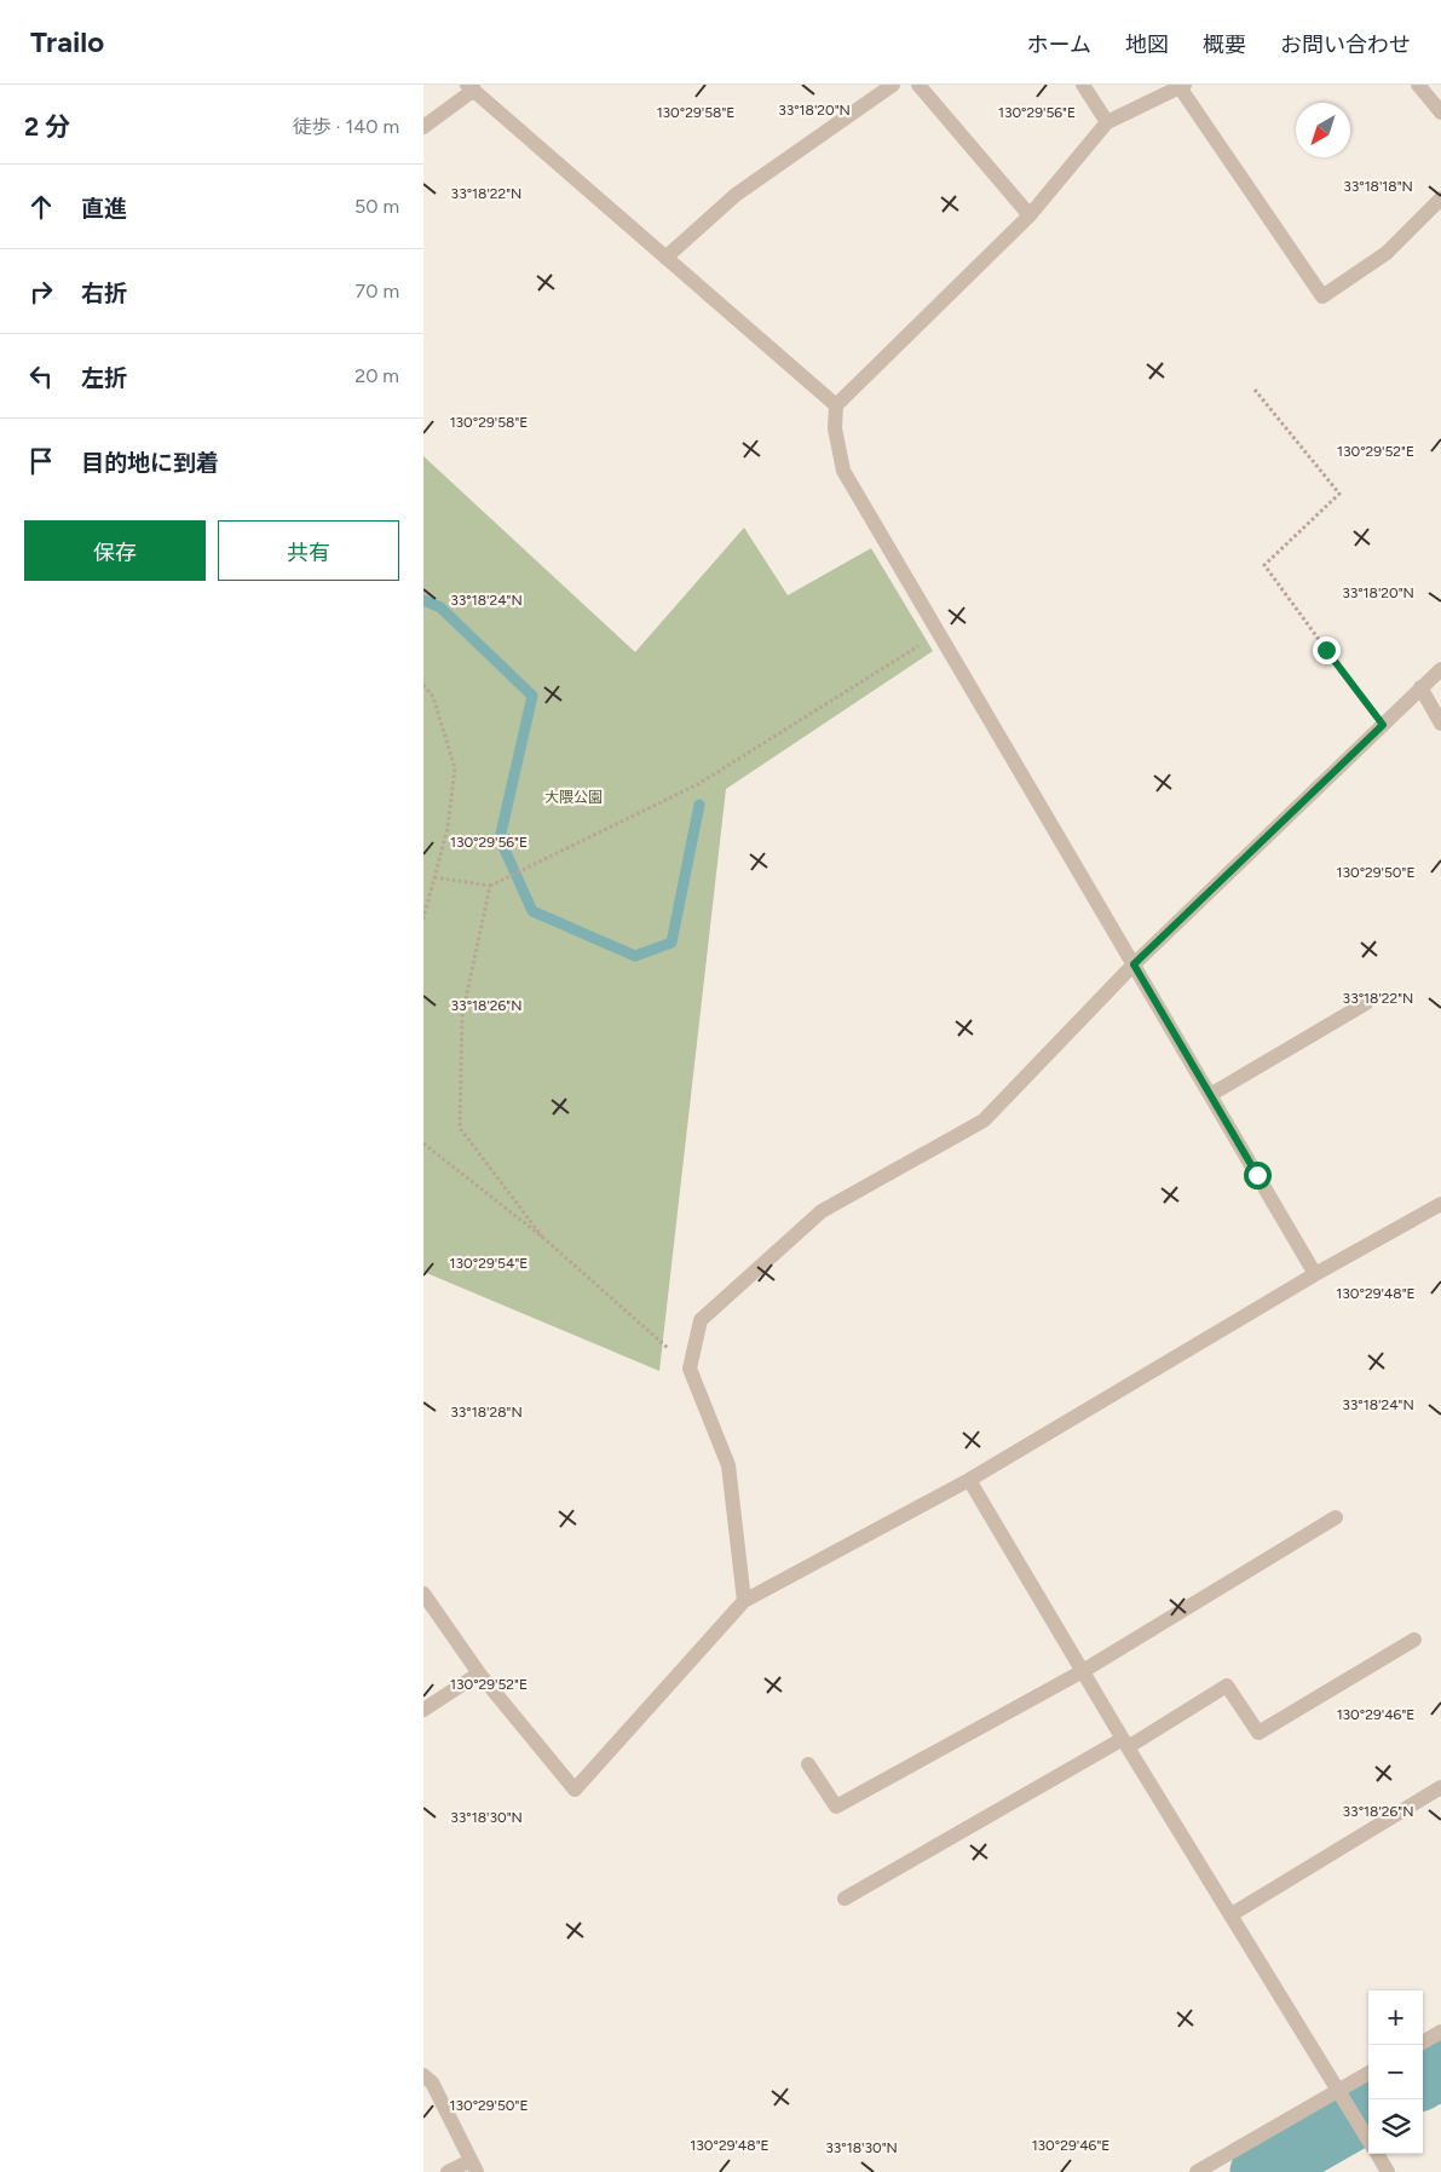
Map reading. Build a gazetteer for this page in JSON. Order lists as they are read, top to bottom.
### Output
{
  "parks": ["大隈公園"],
  "north": "bottom left",
  "page": {
    "header": "Trailo",
    "nav": [
      "ホーム",
      "地図",
      "概要",
      "お問い合わせ"
    ],
    "heading": ["2 分", "徒歩 · 140 m"],
    "list": [
      ["直進", "50 m"],
      ["右折", "70 m"],
      ["左折", "20 m"],
      "目的地に到着"
    ],
    "buttons": ["保存", "共有"],
    "map_buttons": ["+", "−"]
  },
  "coordinates": [
    "33°18'20\"N",
    "130°29'58\"E",
    "130°29'56\"E",
    "33°18'18\"N",
    "33°18'22\"N",
    "130°29'52\"E",
    "33°18'24\"N",
    "130°29'50\"E",
    "33°18'26\"N",
    "130°29'54\"E",
    "130°29'48\"E",
    "33°18'28\"N",
    "130°29'46\"E",
    "33°18'30\"N"
  ]
}
